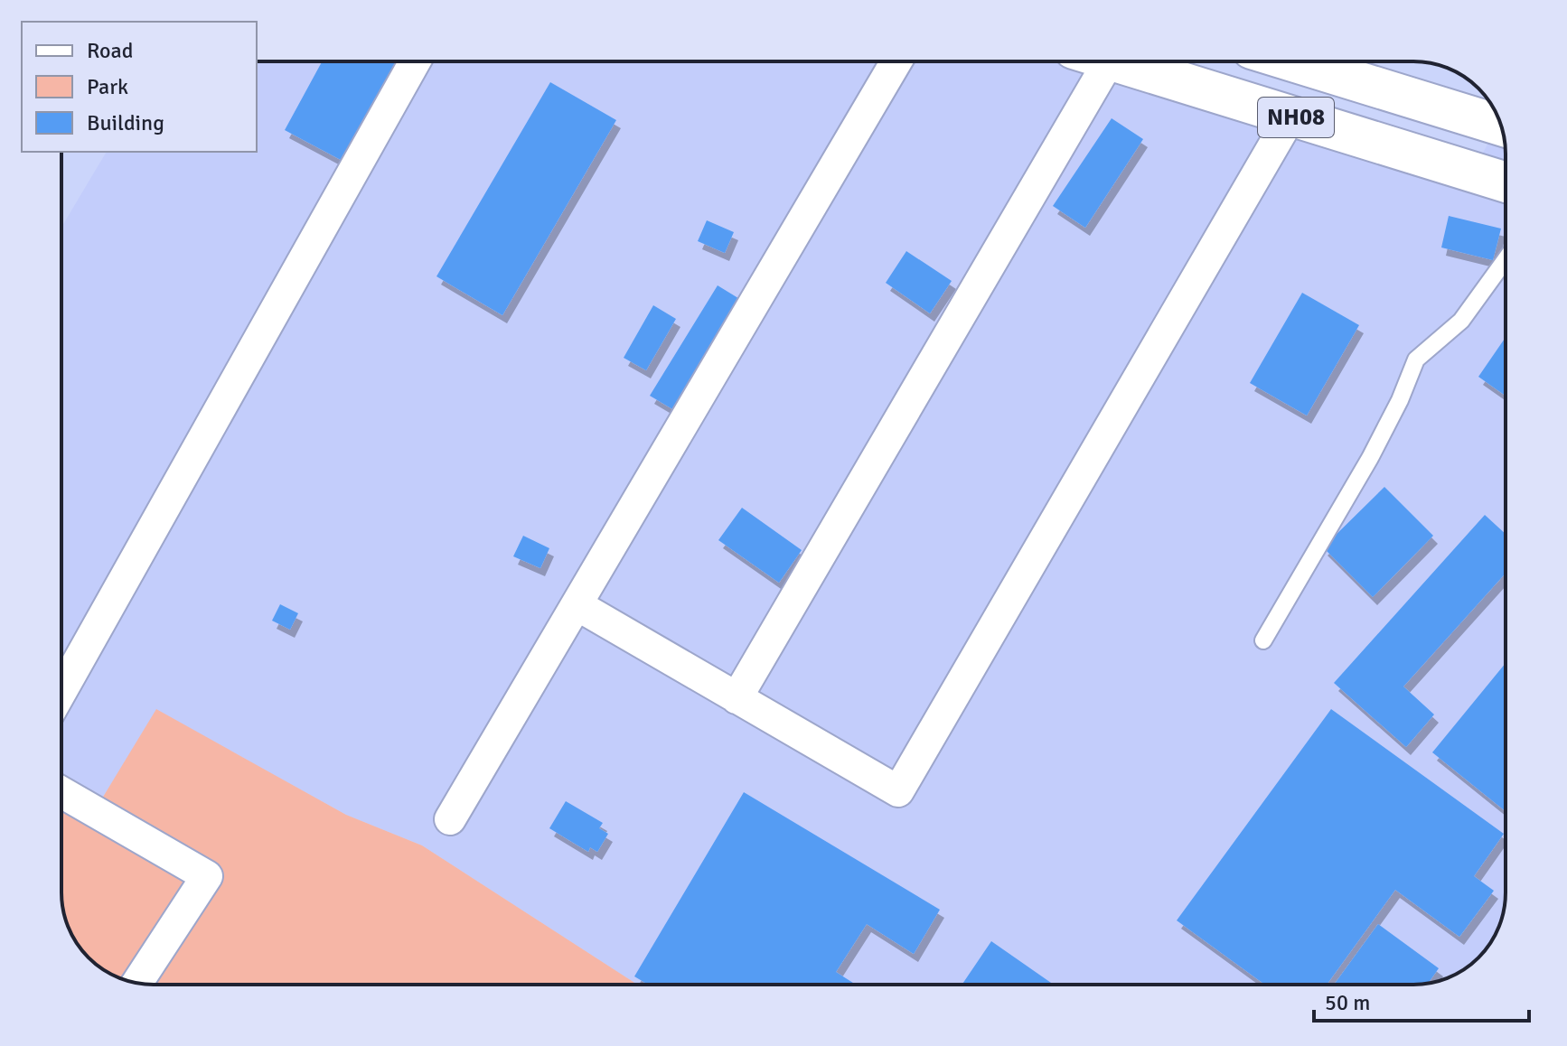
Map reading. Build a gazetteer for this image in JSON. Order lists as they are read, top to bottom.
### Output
{
  "streets": {
    "main road": ["NH08"]
  },
  "legend": ["Road", "Park", "Building"],
  "scale_bar": "50 m"
}
